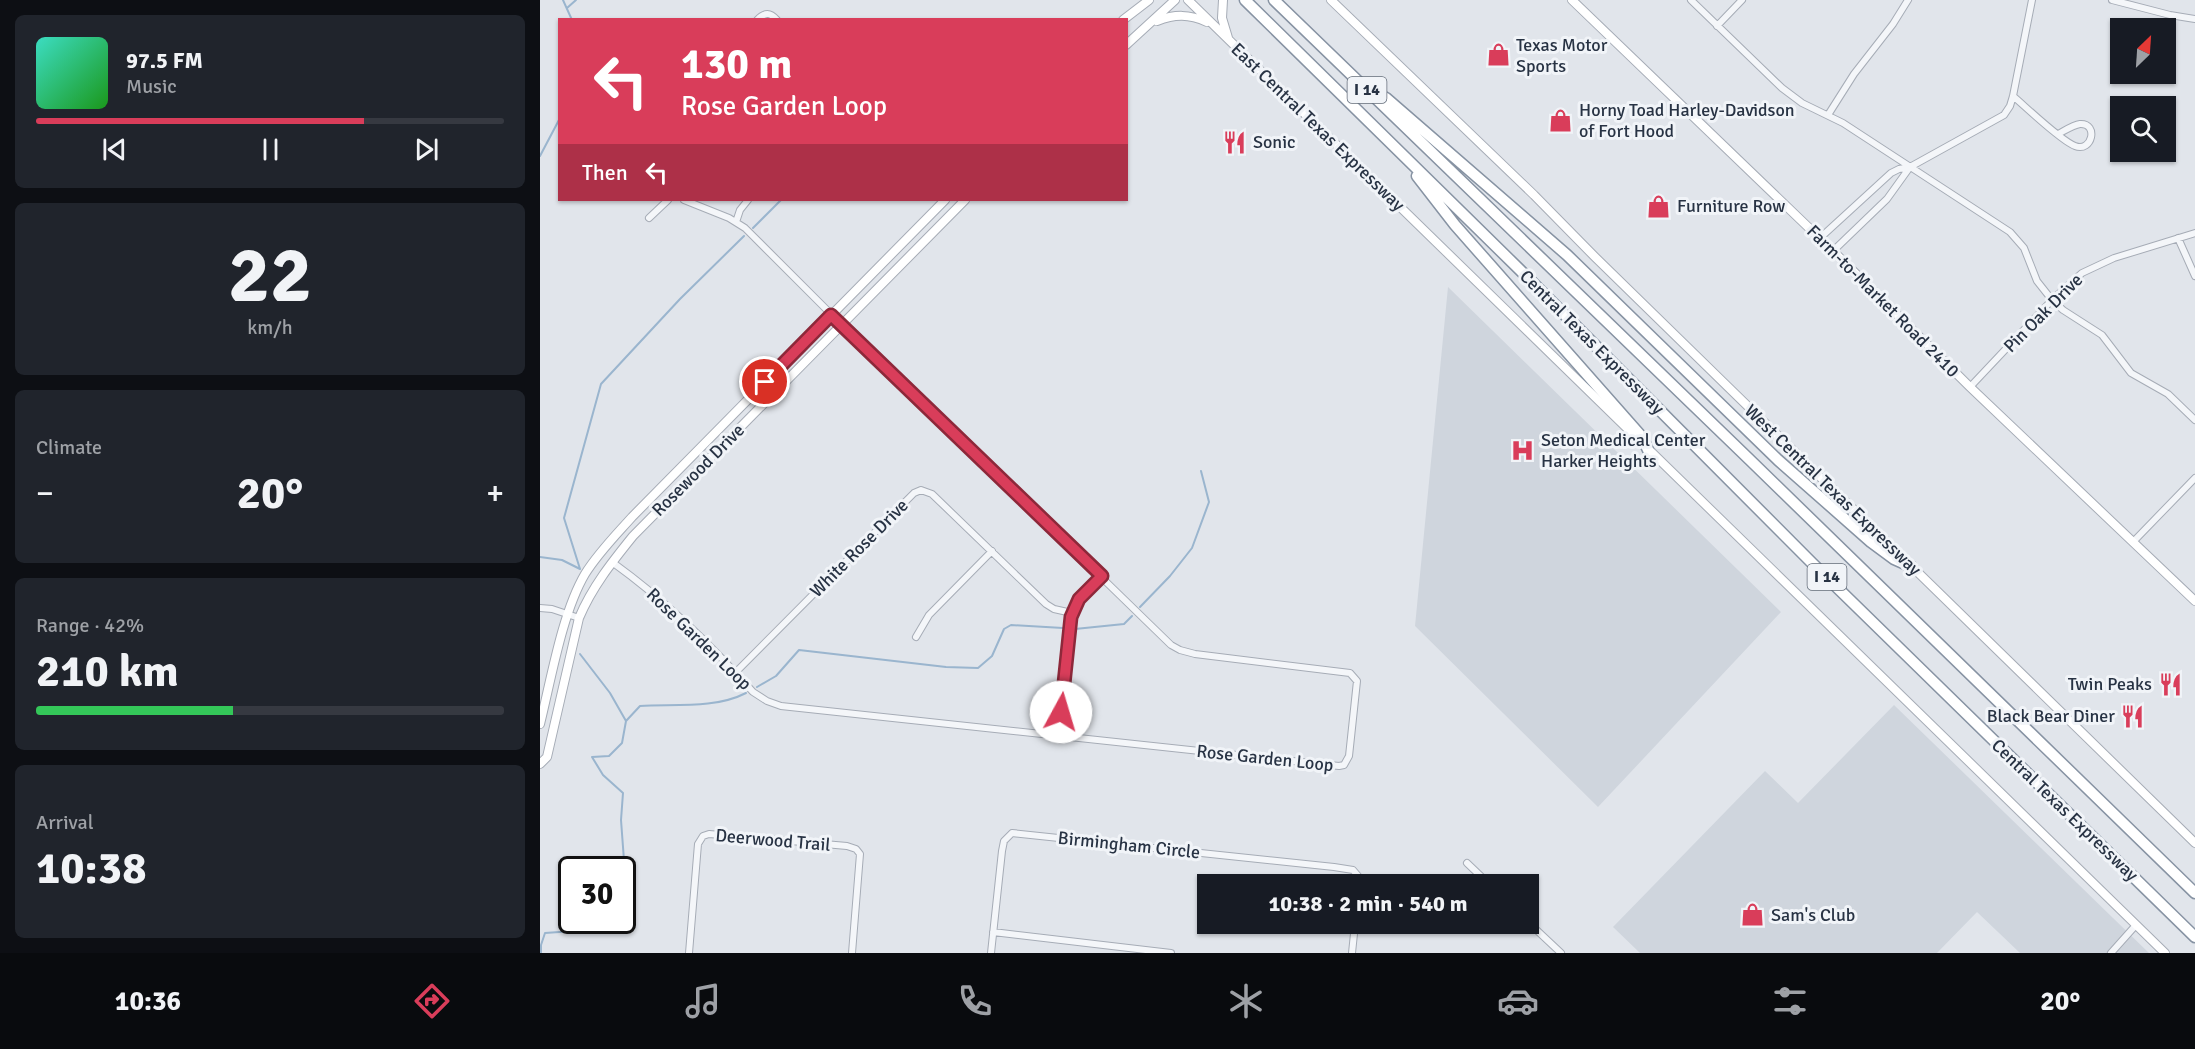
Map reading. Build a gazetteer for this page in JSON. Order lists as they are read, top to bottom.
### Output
{
  "streets": {
    "highway": ["I 14", "Central Texas Expressway"],
    "main road": [
      "East Central Texas Expressway",
      "Farm-to-Market Road 2410",
      "Rosewood Drive",
      "West Central Texas Expressway"
    ],
    "street": [
      "Pin Oak Drive",
      "White Rose Drive",
      "Rose Garden Loop",
      "Deerwood Trail",
      "Birmingham Circle"
    ]
  },
  "crossings": [
    ["Farm-to-Market Road 2410", "Pin Oak Drive"],
    ["Rosewood Drive", "Rose Garden Loop"],
    ["White Rose Drive", "Rose Garden Loop"]
  ],
  "places": {
    "shop": [
      "Texas Motor Sports",
      "Horny Toad Harley-Davidson of Fort Hood",
      "Furniture Row",
      "Sam's Club"
    ],
    "restaurant": ["Sonic", "Twin Peaks", "Black Bear Diner"],
    "hospital": ["Seton Medical Center Harker Heights"]
  },
  "north": "top right",
  "page": {
    "turn": ["130 m", "Rose Garden Loop"],
    "song": ["97.5 FM", "Music"],
    "then": "Then",
    "tile": [
      ["22", "km/h"],
      "Climate",
      ["Range · 42%", "210 km"],
      ["Arrival", "10:38"]
    ],
    "heat": ["−", "20°", "+"],
    "limit": "30",
    "trip": "10:38 · 2 min · 540 m",
    "tabs": ["10:36", "20°"]
  }
}
